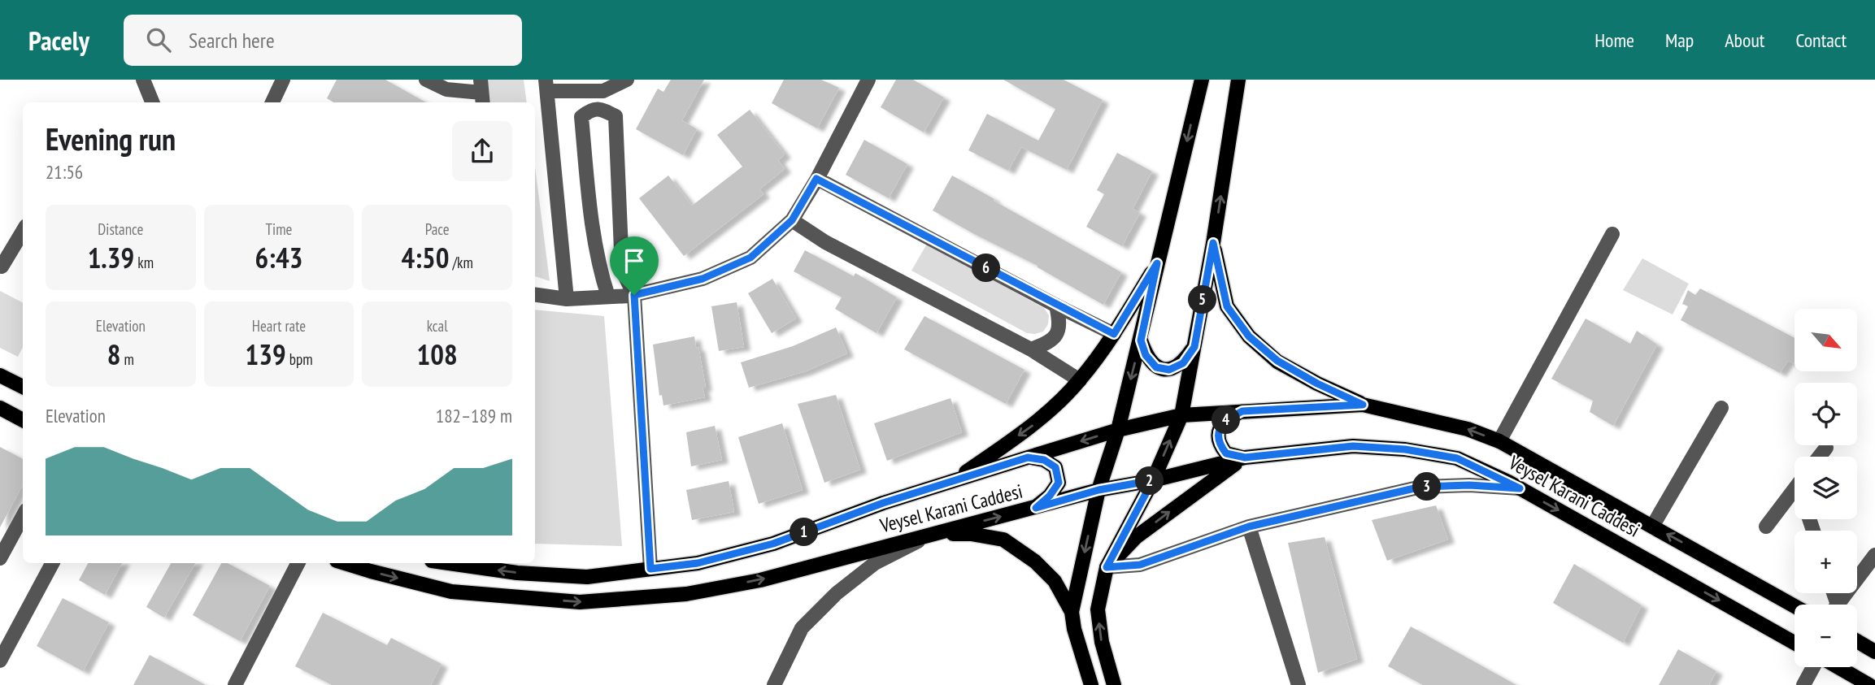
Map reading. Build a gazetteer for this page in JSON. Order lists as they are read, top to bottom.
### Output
{
  "streets": {
    "main road": ["Veysel Karani Caddesi"]
  },
  "north": "bottom right",
  "page": {
    "header": "Pacely",
    "search": "Search here",
    "nav": [
      "Home",
      "Map",
      "About",
      "Contact"
    ],
    "heading": ["Evening run", "21:56"],
    "stats": [
      ["Distance", "1.39 km"],
      ["Time", "6:43"],
      ["Pace", "4:50 /km"],
      ["Elevation", "8 m"],
      ["Heart rate", "139 bpm"],
      ["kcal", "108"]
    ],
    "pins": [
      "6",
      "5",
      "4",
      "2",
      "3",
      "1"
    ],
    "map_buttons": ["+", "−"],
    "chart": ["Elevation", "182–189 m"]
  }
}
